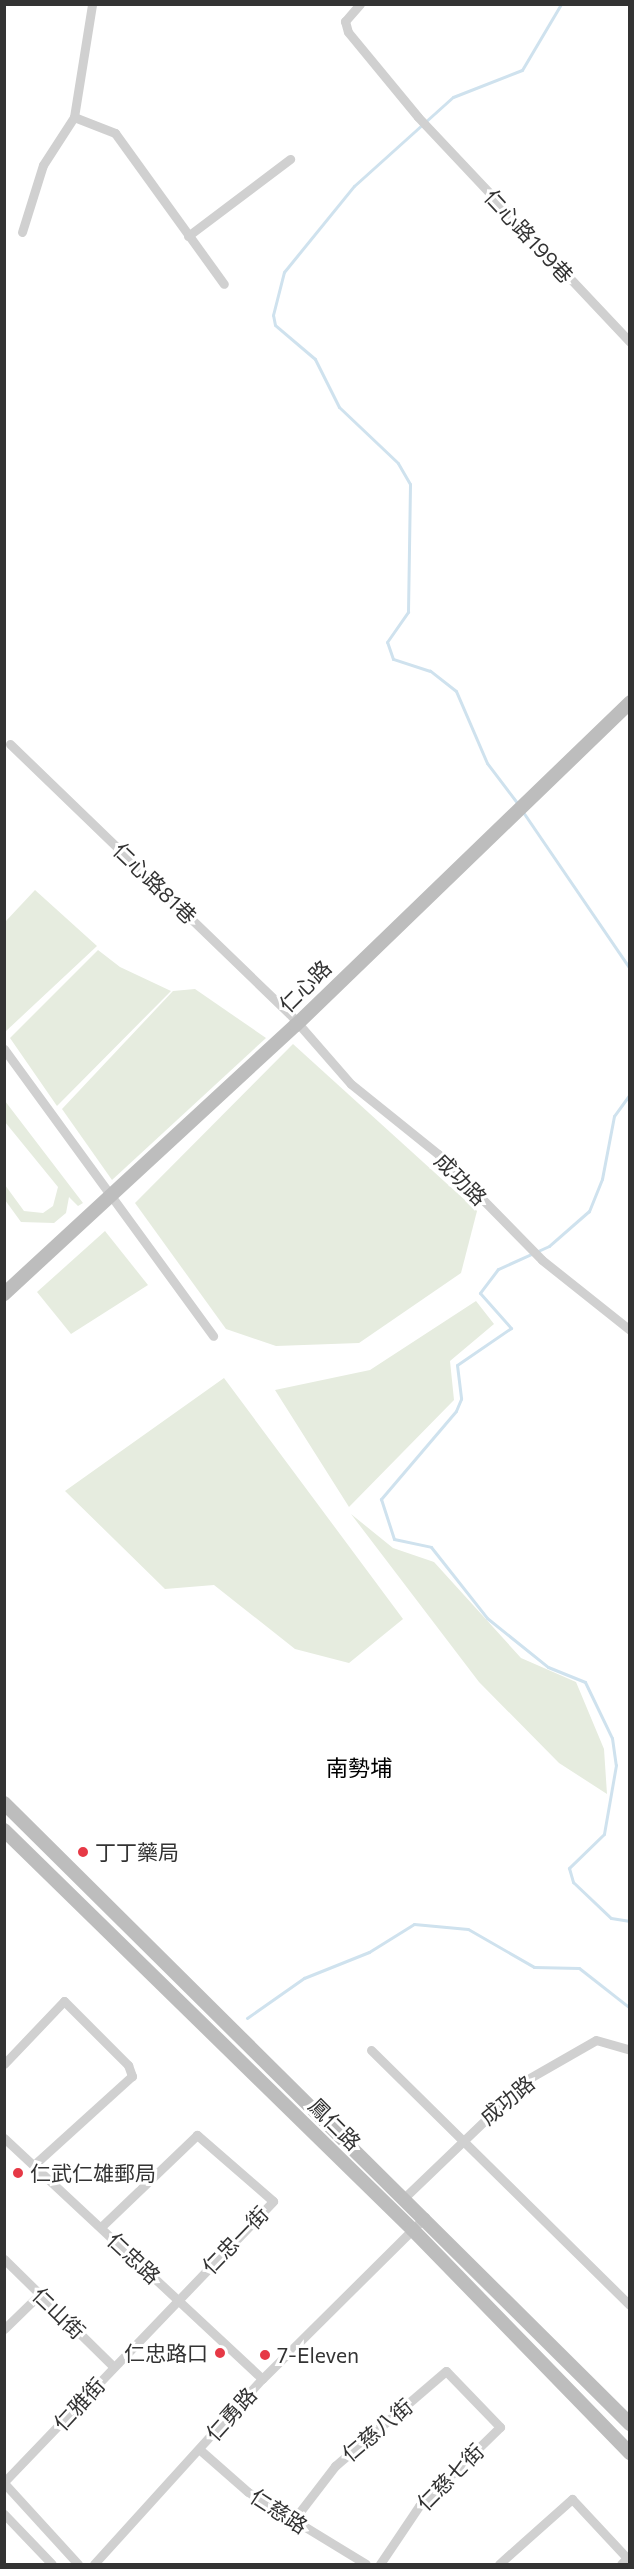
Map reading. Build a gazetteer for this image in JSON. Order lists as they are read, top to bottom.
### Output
{
  "streets": {
    "main road": ["仁心路", "鳳仁路"],
    "street": [
      "仁心路199巷",
      "仁心路81巷",
      "成功路",
      "仁忠一街",
      "仁忠路",
      "仁山街",
      "仁雅街",
      "仁勇路",
      "仁慈八街",
      "仁慈七街",
      "仁慈路"
    ]
  },
  "crossings": [
    ["仁心路81巷", "仁心路"],
    ["仁心路81巷", "成功路"],
    ["仁心路", "成功路"],
    ["成功路", "鳳仁路"],
    ["鳳仁路", "仁勇路"],
    ["仁忠一街", "仁忠路"],
    ["仁忠一街", "仁雅街"],
    ["仁忠路", "仁雅街"],
    ["仁忠路", "仁勇路"],
    ["仁山街", "仁雅街"],
    ["仁勇路", "仁慈路"],
    ["仁慈八街", "仁慈七街"],
    ["仁慈八街", "仁慈路"]
  ],
  "districts": ["南勢埔"],
  "places": [
    "丁丁藥局",
    "仁武仁雄郵局",
    "仁忠路口",
    "7-Eleven"
  ]
}
